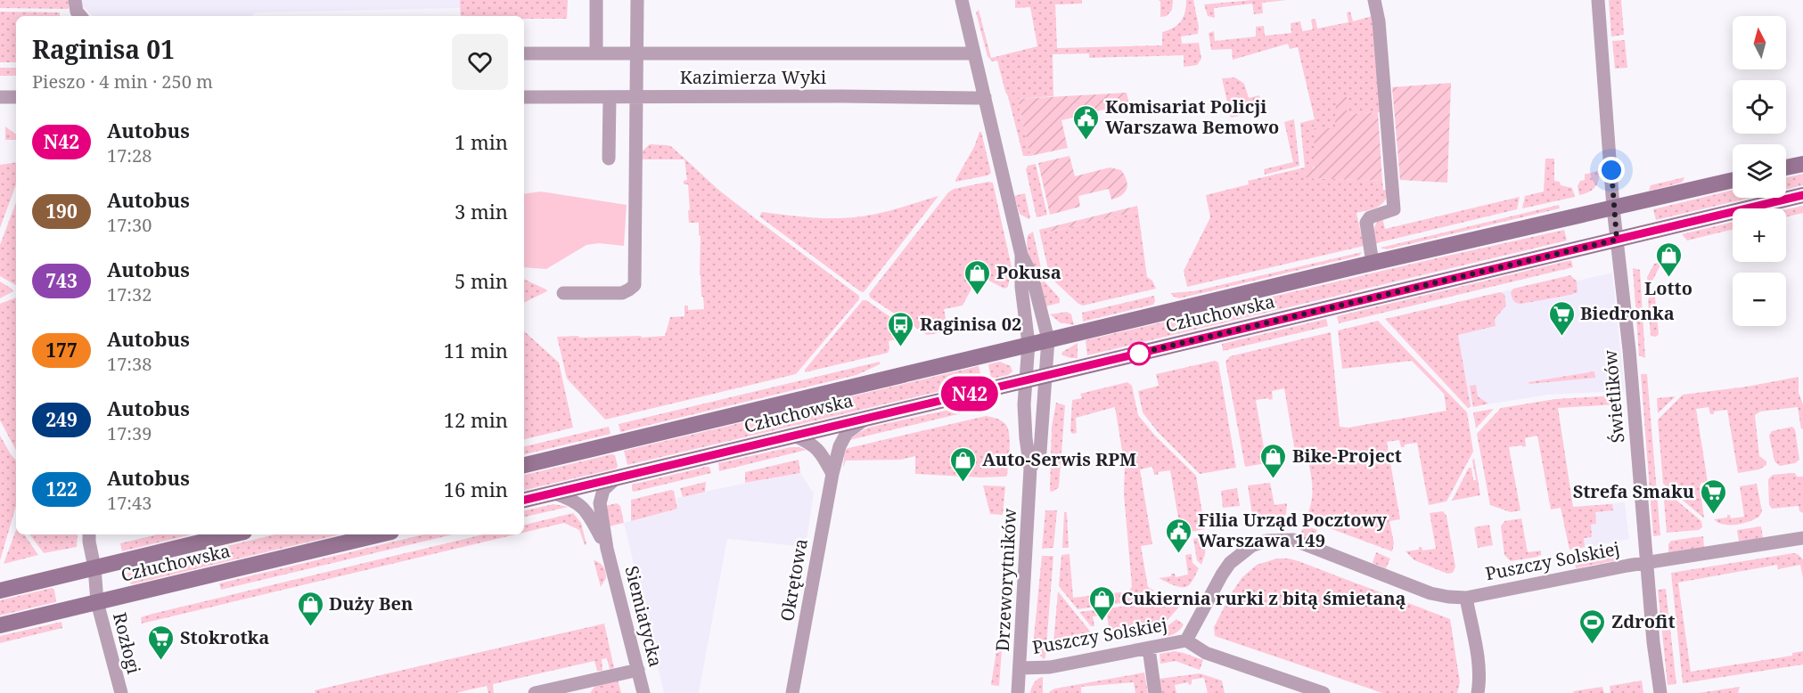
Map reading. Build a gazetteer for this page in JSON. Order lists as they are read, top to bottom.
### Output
{
  "streets": {
    "street": [
      "Kazimierza Wyki",
      "Człuchowska",
      "Świetlików",
      "Puszczy Solskiej",
      "Okrętowa",
      "Drzeworytników",
      "Siemiatycka",
      "Rozłogi"
    ]
  },
  "crossings": [
    ["Człuchowska", "Świetlików"],
    ["Człuchowska", "Okrętowa"],
    ["Człuchowska", "Drzeworytników"],
    ["Człuchowska", "Siemiatycka"],
    ["Człuchowska", "Rozłogi"],
    ["Świetlików", "Puszczy Solskiej"],
    ["Puszczy Solskiej", "Drzeworytników"]
  ],
  "places": {
    "public building": ["Komisariat Policji Warszawa Bemowo", "Filia Urząd Pocztowy Warszawa 149"],
    "shop": [
      "Lotto",
      "Pokusa",
      "Bike-Project",
      "Auto-Serwis RPM",
      "Cukiernia rurki z bitą śmietaną",
      "Duży Ben"
    ],
    "supermarket": ["Biedronka", "Strefa Smaku", "Stokrotka"],
    "bus stop": ["Raginisa 02"],
    "sports": ["Zdrofit"]
  },
  "lines": ["bus line N42"],
  "north": "top",
  "page": {
    "on_map": "N42",
    "map_buttons": ["+", "−"],
    "heading": ["Raginisa 01", "Pieszo · 4 min · 250 m"],
    "list": [
      {
        "mark": "N42",
        "name": "Autobus",
        "note": "17:28",
        "value": "1 min"
      },
      {
        "mark": "190",
        "name": "Autobus",
        "note": "17:30",
        "value": "3 min"
      },
      {
        "mark": "743",
        "name": "Autobus",
        "note": "17:32",
        "value": "5 min"
      },
      {
        "mark": "177",
        "name": "Autobus",
        "note": "17:38",
        "value": "11 min"
      },
      {
        "mark": "249",
        "name": "Autobus",
        "note": "17:39",
        "value": "12 min"
      },
      {
        "mark": "122",
        "name": "Autobus",
        "note": "17:43",
        "value": "16 min"
      }
    ]
  }
}
